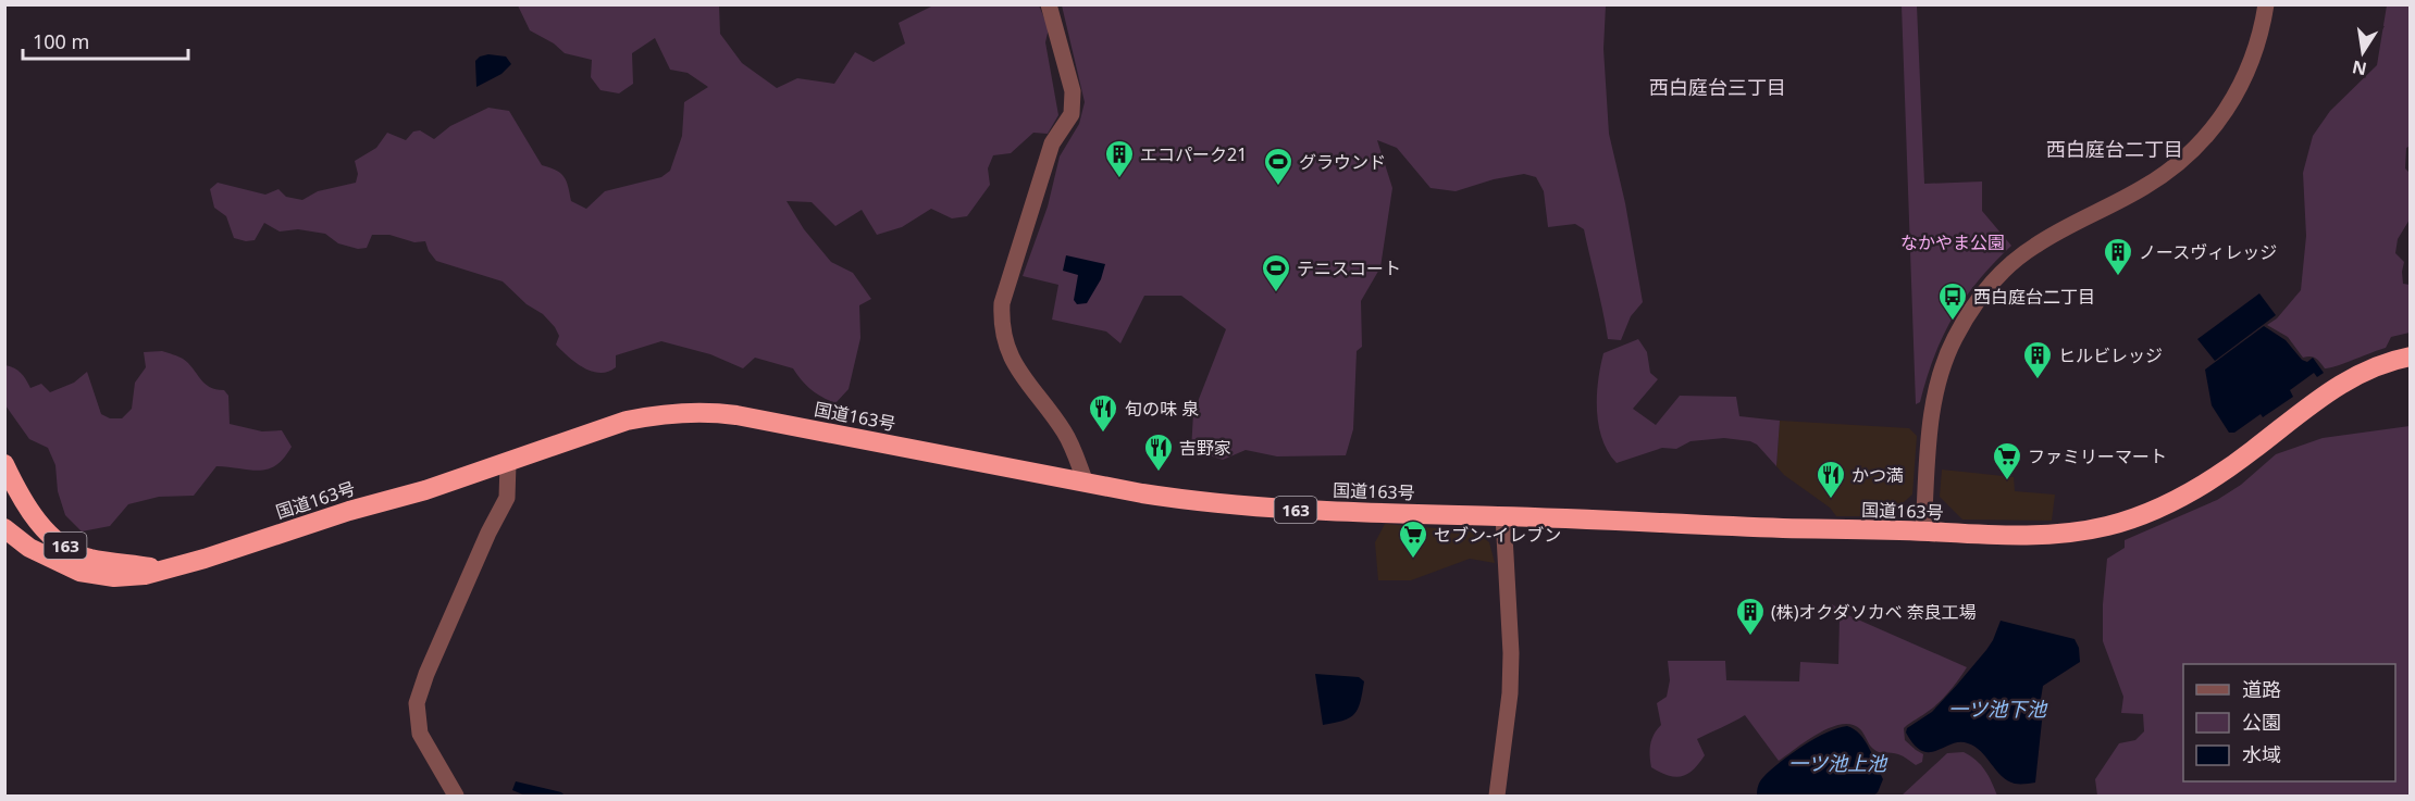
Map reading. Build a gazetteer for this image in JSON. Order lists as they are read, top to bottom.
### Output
{
  "streets": {
    "highway": ["国道163号", "163"]
  },
  "districts": ["西白庭台三丁目", "西白庭台二丁目"],
  "water": ["一ツ池下池", "一ツ池上池"],
  "parks": ["なかやま公園"],
  "places": {
    "building": [
      "エコパーク21",
      "ノースヴィレッジ",
      "ヒルビレッジ",
      "(株)オクダソカベ 奈良工場"
    ],
    "sports": ["グラウンド", "テニスコート"],
    "bus stop": ["西白庭台二丁目"],
    "restaurant": ["旬の味 泉", "吉野家", "かつ満"],
    "supermarket": ["ファミリーマート", "セブン-イレブン"]
  },
  "legend": ["道路", "公園", "水域"],
  "scale_bar": "100 m",
  "north": "bottom"
}
